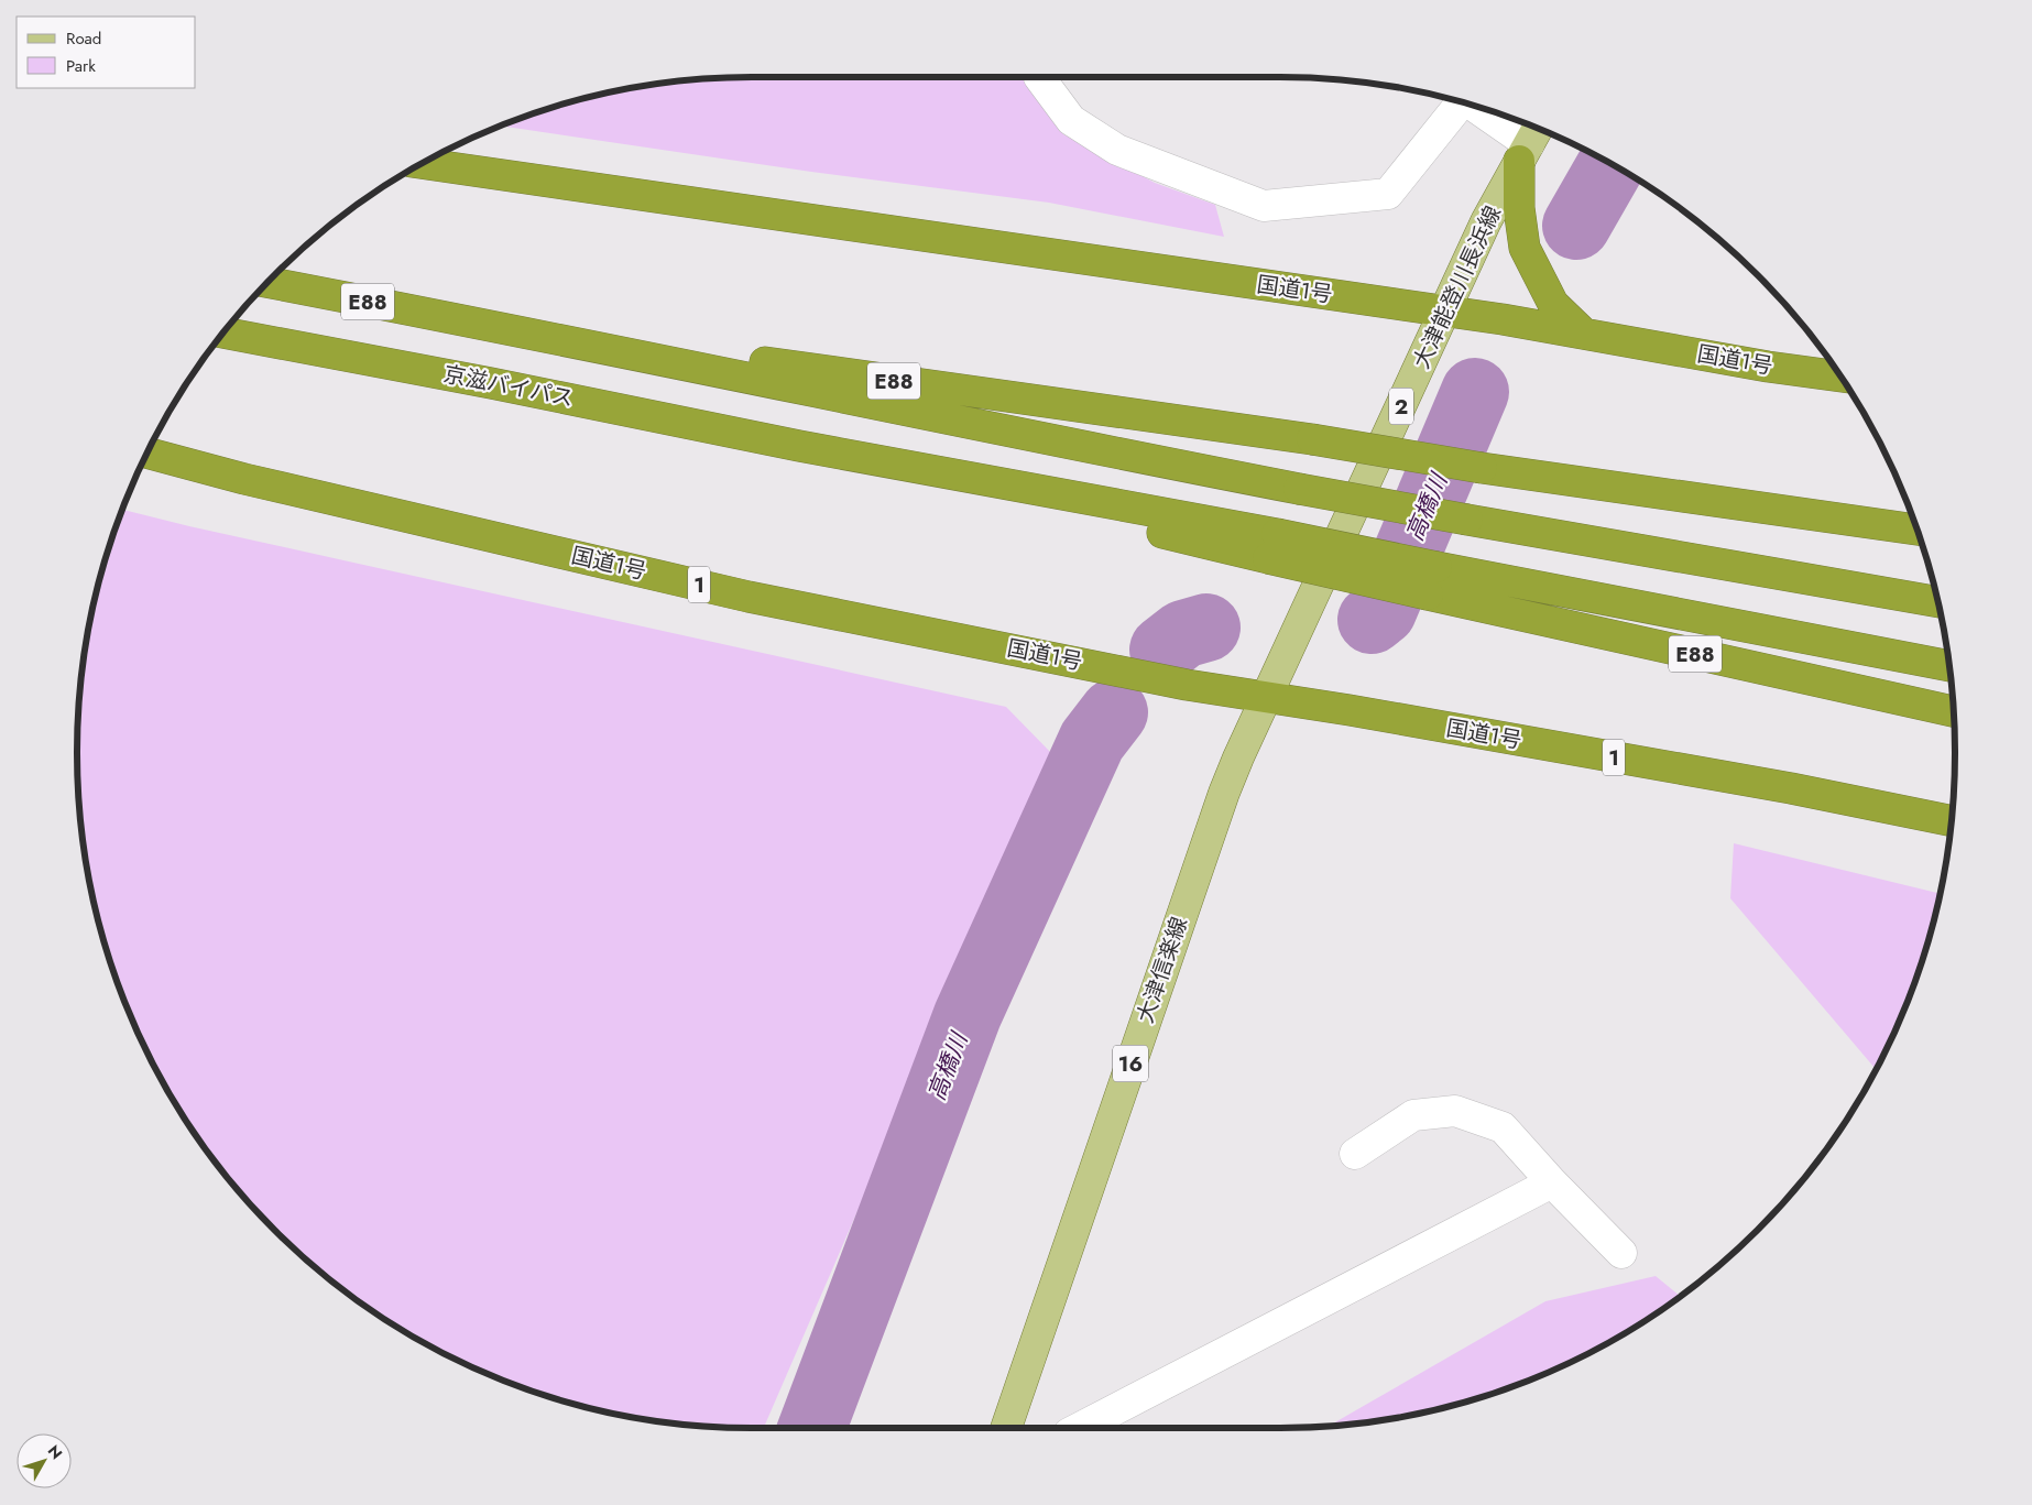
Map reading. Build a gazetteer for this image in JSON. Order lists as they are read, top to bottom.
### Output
{
  "streets": {
    "highway": [
      "国道1号",
      "E88",
      "京滋バイパス",
      "1"
    ],
    "main road": [
      "大津能登川長浜線",
      "2",
      "大津信楽線",
      "16"
    ]
  },
  "crossings": [
    ["大津能登川長浜線", "国道1号"],
    ["大津能登川長浜線", "大津信楽線"],
    ["国道1号", "大津信楽線"],
    ["E88", "京滋バイパス"]
  ],
  "water": ["高橋川"],
  "legend": ["Road", "Park"],
  "north": "top right"
}
